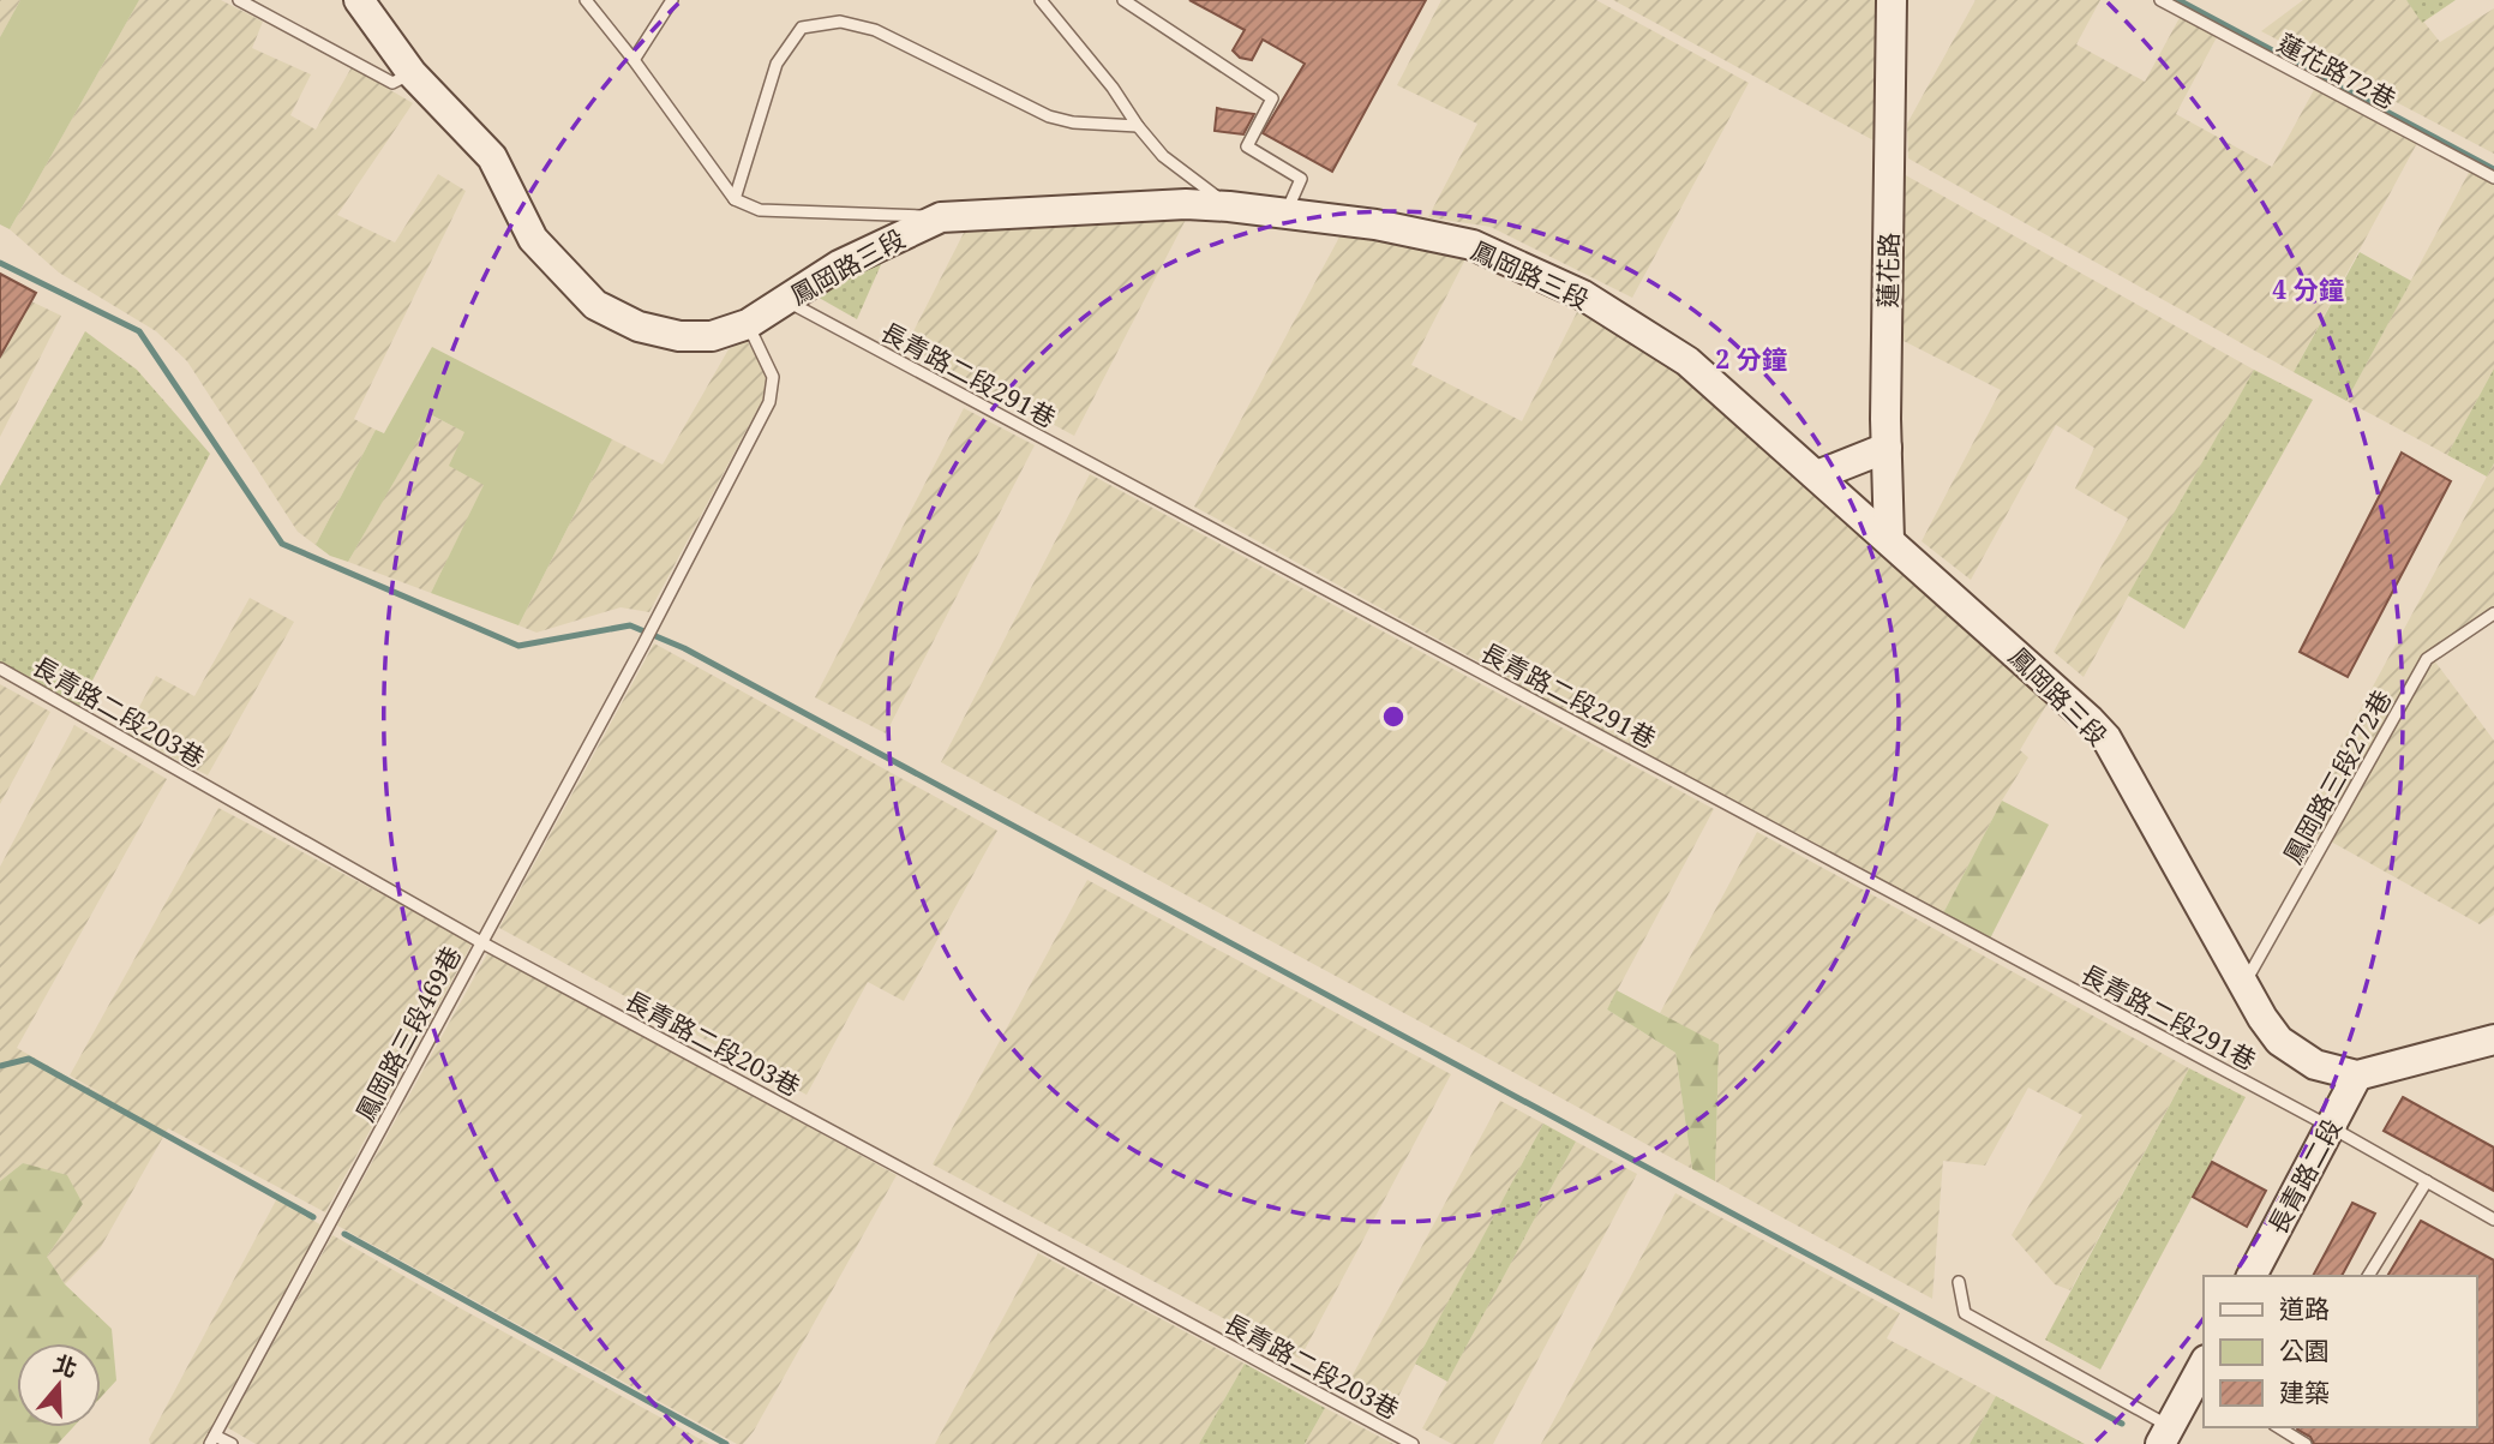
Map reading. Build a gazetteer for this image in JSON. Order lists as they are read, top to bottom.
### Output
{
  "streets": {
    "street": ["鳳岡路三段", "蓮花路", "長青路二段"],
    "lane": [
      "蓮花路72巷",
      "長青路二段291巷",
      "長青路二段203巷",
      "鳳岡路三段272巷",
      "鳳岡路三段469巷"
    ]
  },
  "crossings": [
    ["鳳岡路三段", "蓮花路"],
    ["鳳岡路三段", "長青路二段291巷"],
    ["鳳岡路三段", "鳳岡路三段272巷"],
    ["鳳岡路三段", "鳳岡路三段469巷"],
    ["鳳岡路三段", "長青路二段"],
    ["長青路二段291巷", "長青路二段"],
    ["長青路二段203巷", "鳳岡路三段469巷"]
  ],
  "legend": ["道路", "公園", "建築"],
  "north": "top",
  "rings": ["4 分鐘", "2 分鐘"]
}
